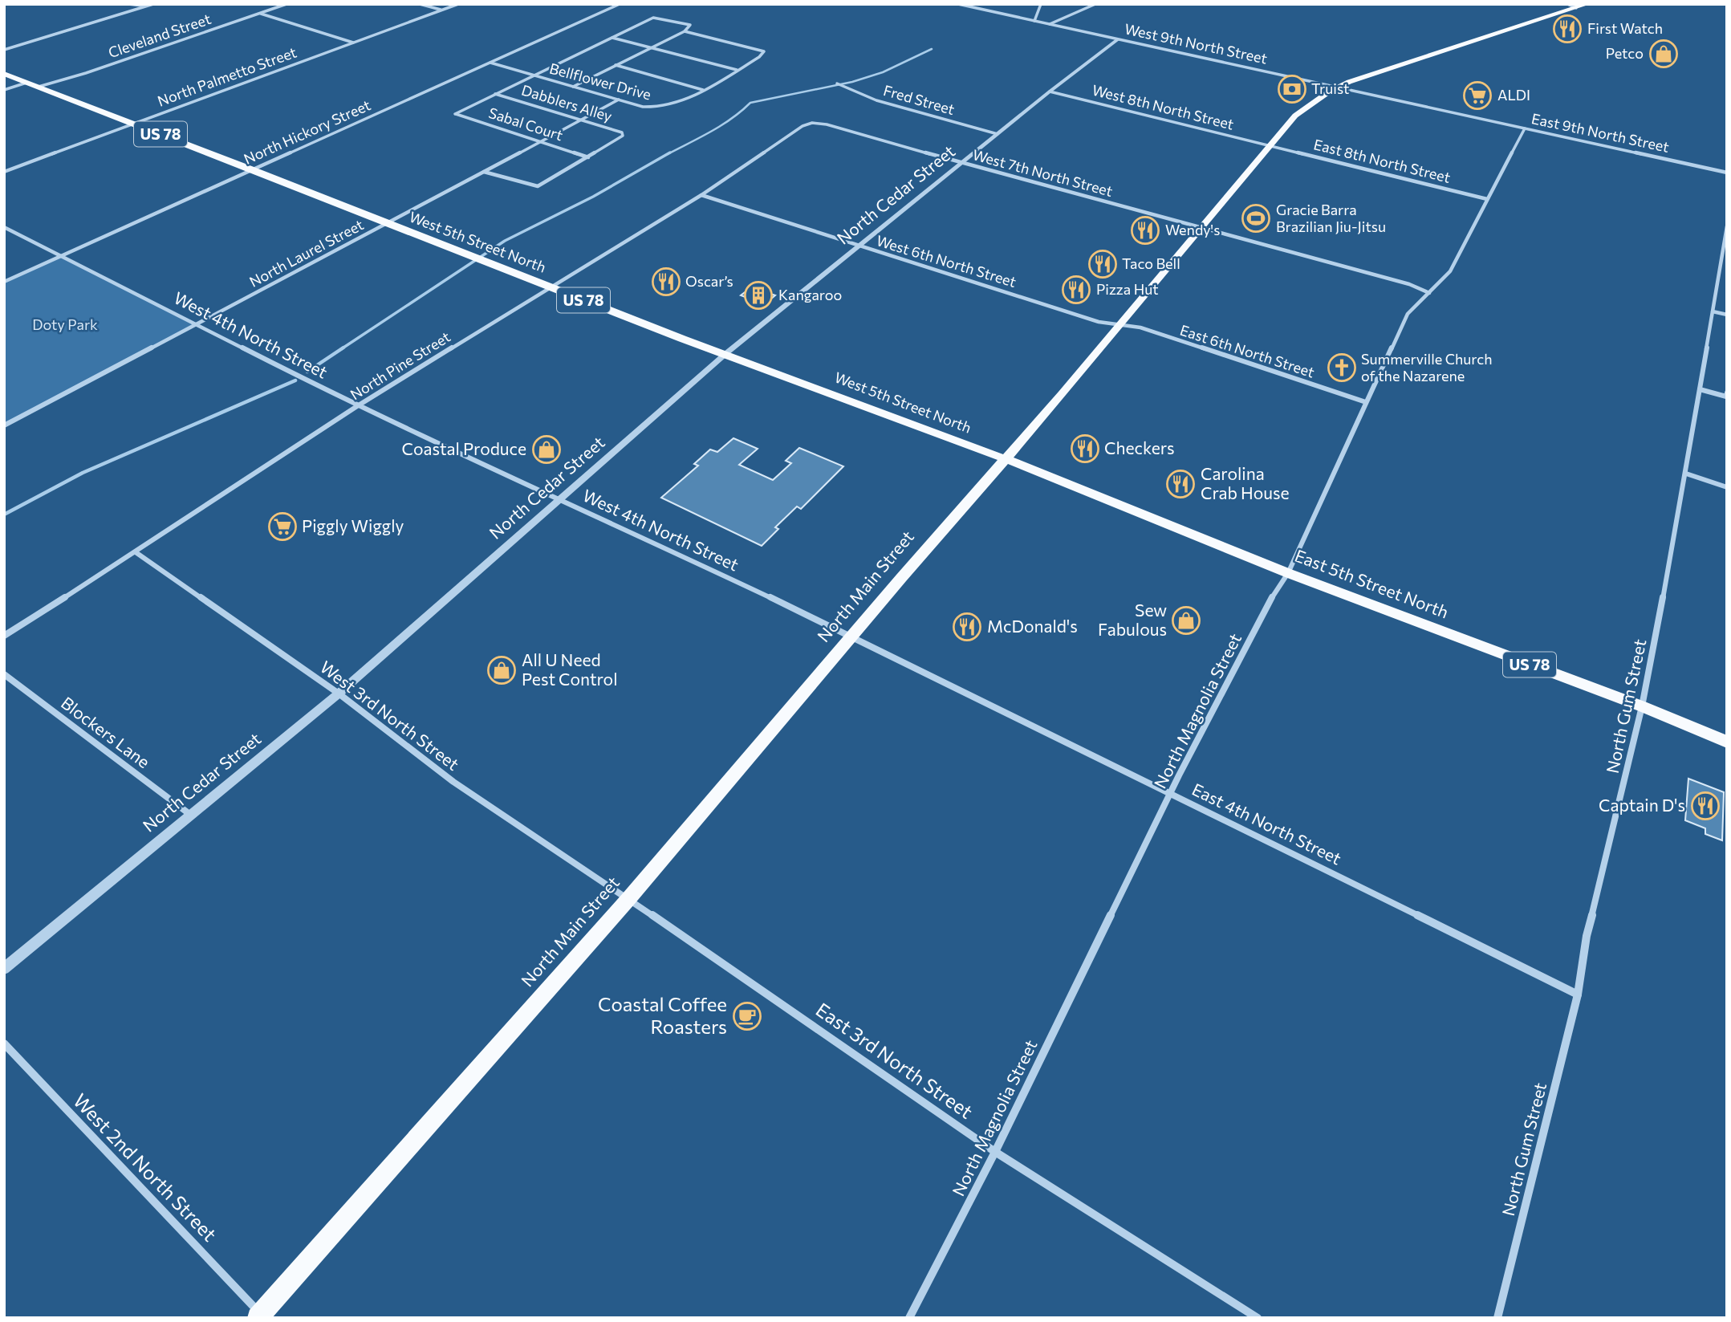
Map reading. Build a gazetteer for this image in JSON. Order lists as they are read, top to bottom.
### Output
{
  "streets": {
    "main road": [
      "US 78",
      "West 5th Street North",
      "East 5th Street North",
      "North Main Street"
    ],
    "street": [
      "Cleveland Street",
      "West 9th North Street",
      "North Palmetto Street",
      "Bellflower Drive",
      "Fred Street",
      "Dabblers Alley",
      "West 8th North Street",
      "Sabal Court",
      "North Hickory Street",
      "East 9th North Street",
      "East 8th North Street",
      "West 7th North Street",
      "North Cedar Street",
      "North Laurel Street",
      "West 6th North Street",
      "West 4th North Street",
      "East 6th North Street",
      "North Pine Street",
      "North Gum Street",
      "North Magnolia Street",
      "West 3rd North Street",
      "Blockers Lane",
      "East 4th North Street",
      "East 3rd North Street",
      "West 2nd North Street"
    ]
  },
  "crossings": [
    ["Cleveland Street", "West 5th Street North"],
    ["West 9th North Street", "East 9th North Street"],
    ["West 9th North Street", "North Cedar Street"],
    ["West 9th North Street", "North Main Street"],
    ["North Palmetto Street", "West 5th Street North"],
    ["Bellflower Drive", "North Hickory Street"],
    ["Bellflower Drive", "North Laurel Street"],
    ["Fred Street", "North Cedar Street"],
    ["Dabblers Alley", "Sabal Court"],
    ["Dabblers Alley", "North Laurel Street"],
    ["West 8th North Street", "East 8th North Street"],
    ["West 8th North Street", "North Cedar Street"],
    ["West 8th North Street", "North Main Street"],
    ["Sabal Court", "North Laurel Street"],
    ["North Hickory Street", "West 5th Street North"],
    ["North Hickory Street", "West 4th North Street"],
    ["East 9th North Street", "North Main Street"],
    ["East 9th North Street", "North Magnolia Street"],
    ["East 8th North Street", "North Main Street"],
    ["East 8th North Street", "North Magnolia Street"],
    ["West 7th North Street", "North Cedar Street"],
    ["West 7th North Street", "North Pine Street"],
    ["West 7th North Street", "North Main Street"],
    ["West 7th North Street", "North Magnolia Street"],
    ["North Cedar Street", "West 5th Street North"],
    ["North Cedar Street", "West 6th North Street"],
    ["North Cedar Street", "West 4th North Street"],
    ["North Cedar Street", "West 3rd North Street"],
    ["North Cedar Street", "Blockers Lane"],
    ["West 5th Street North", "North Laurel Street"],
    ["West 5th Street North", "North Pine Street"],
    ["West 5th Street North", "East 5th Street North"],
    ["West 5th Street North", "North Main Street"],
    ["North Laurel Street", "West 4th North Street"],
    ["West 6th North Street", "East 6th North Street"],
    ["West 6th North Street", "North Pine Street"],
    ["West 6th North Street", "North Main Street"],
    ["West 4th North Street", "North Pine Street"],
    ["West 4th North Street", "North Main Street"],
    ["West 4th North Street", "East 4th North Street"],
    ["East 6th North Street", "North Main Street"],
    ["East 6th North Street", "North Magnolia Street"],
    ["North Pine Street", "West 3rd North Street"],
    ["East 5th Street North", "North Main Street"],
    ["East 5th Street North", "North Gum Street"],
    ["East 5th Street North", "North Magnolia Street"],
    ["North Main Street", "West 3rd North Street"],
    ["North Main Street", "East 4th North Street"],
    ["North Main Street", "East 3rd North Street"],
    ["North Main Street", "West 2nd North Street"],
    ["North Gum Street", "East 4th North Street"],
    ["North Magnolia Street", "East 4th North Street"],
    ["North Magnolia Street", "East 3rd North Street"],
    ["West 3rd North Street", "East 3rd North Street"]
  ],
  "parks": ["Doty Park"],
  "places": {
    "restaurant": [
      "First Watch",
      "Wendy's",
      "Taco Bell",
      "Oscar’s",
      "Pizza Hut",
      "Checkers",
      "Carolina Crab House",
      "McDonald's",
      "Captain D's"
    ],
    "shop": [
      "Petco",
      "Coastal Produce",
      "Sew Fabulous",
      "All U Need Pest Control"
    ],
    "bank": ["Truist"],
    "supermarket": ["ALDI", "Piggly Wiggly"],
    "sports": ["Gracie Barra Brazilian Jiu-Jitsu"],
    "building": ["Kangaroo"],
    "church": ["Summerville Church of the Nazarene"],
    "cafe": ["Coastal Coffee Roasters"]
  }
}
